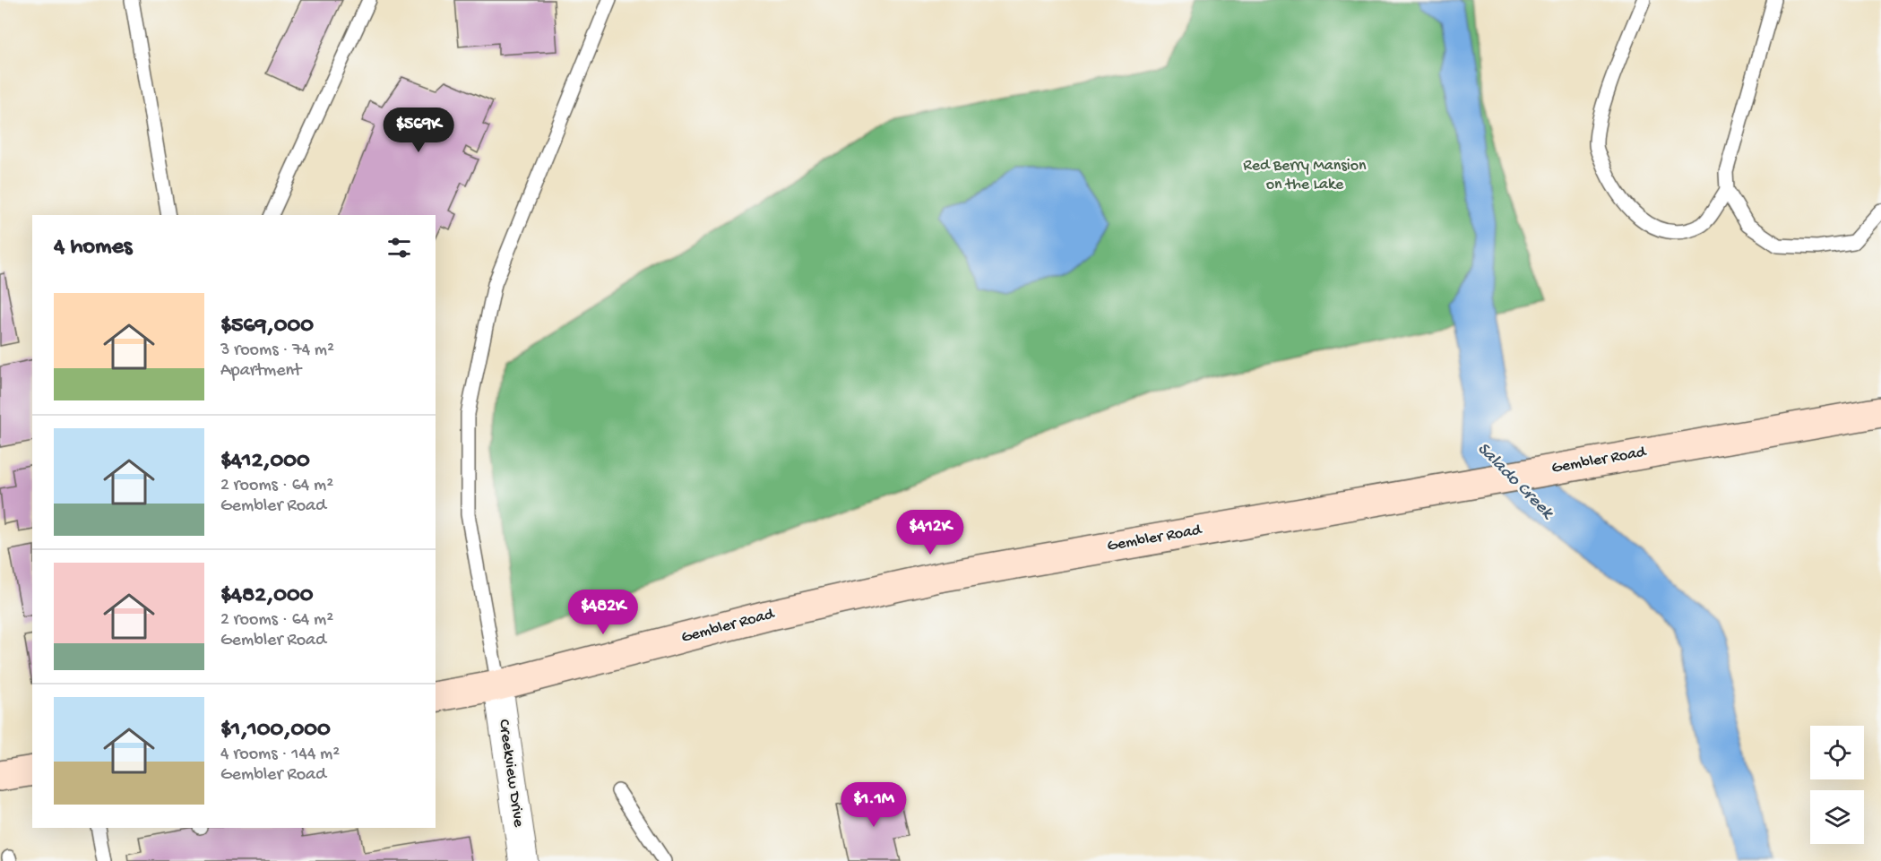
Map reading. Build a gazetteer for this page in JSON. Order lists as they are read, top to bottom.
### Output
{
  "streets": {
    "main road": ["Gembler Road"],
    "street": ["Creekview Drive"]
  },
  "crossings": [
    ["Gembler Road", "Creekview Drive"]
  ],
  "water": ["Salado Creek"],
  "parks": ["Red Berry Mansion on the Lake"],
  "page": {
    "price": [
      "$569K",
      "$412K",
      "$482K",
      "$1.1M"
    ],
    "heading": "4 homes",
    "list": [
      {
        "name": "$569,000",
        "note": "3 rooms · 74 m² · Apartment"
      },
      {
        "name": "$412,000",
        "note": "2 rooms · 64 m² · Gembler Road"
      },
      {
        "name": "$482,000",
        "note": "2 rooms · 64 m² · Gembler Road"
      },
      {
        "name": "$1,100,000",
        "note": "4 rooms · 144 m² · Gembler Road"
      }
    ]
  }
}
